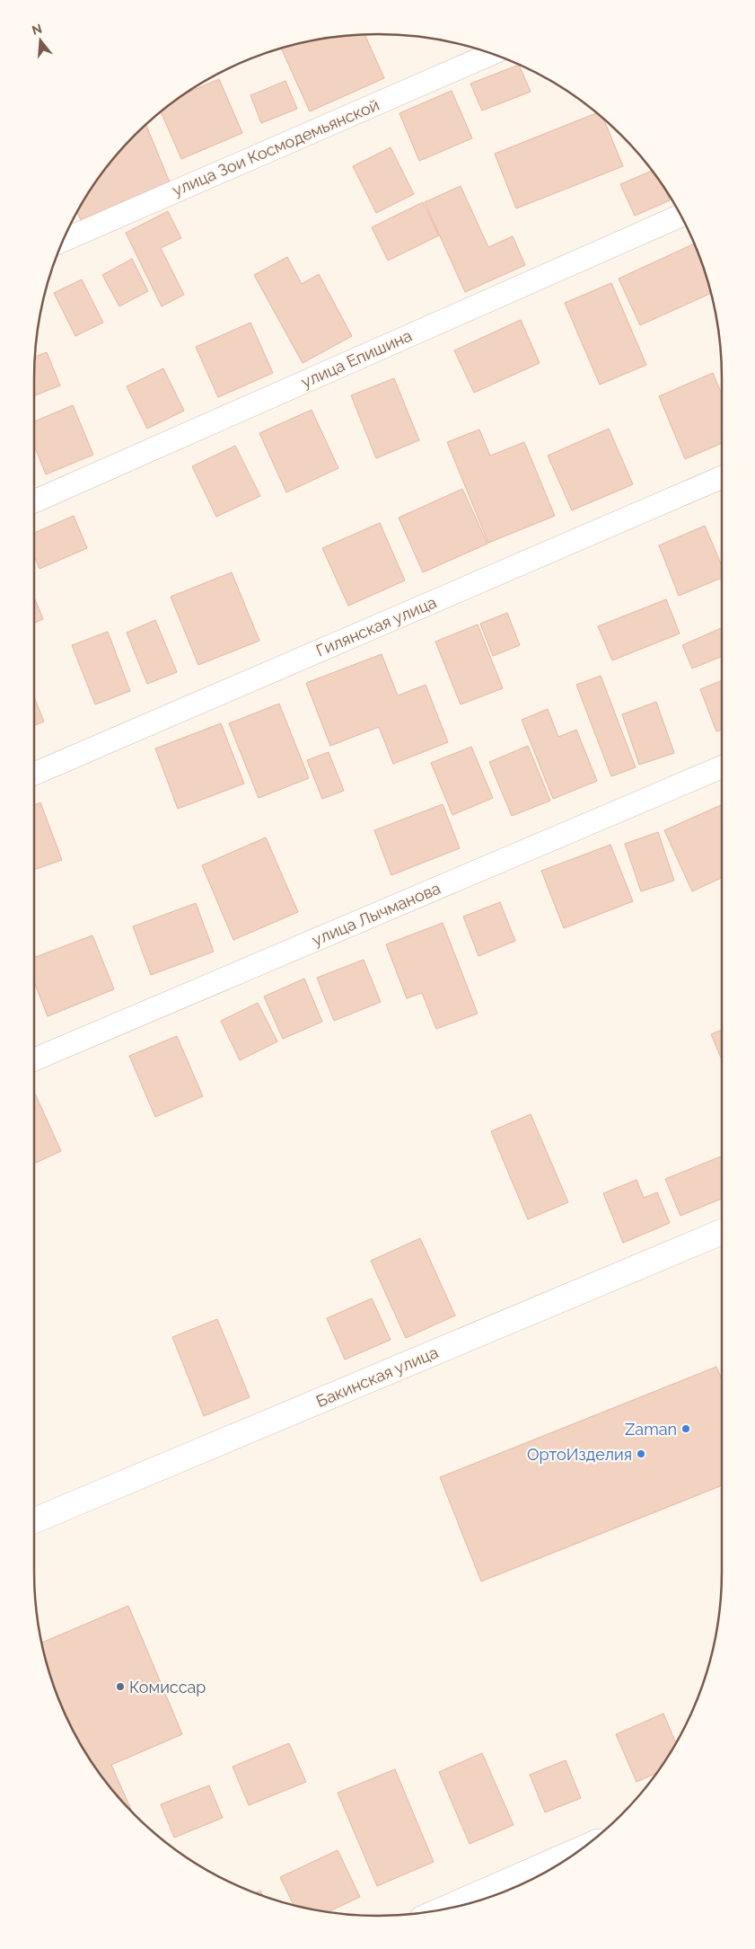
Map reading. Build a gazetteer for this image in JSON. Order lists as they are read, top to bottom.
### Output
{
  "streets": {
    "main road": ["Бакинская улица"],
    "street": [
      "улица Зои Космодемьянской",
      "улица Епишина",
      "Гилянская улица",
      "улица Лычманова"
    ]
  },
  "places": ["Zaman", "ОртоИзделия", "Комиссар"],
  "north": "top"
}
